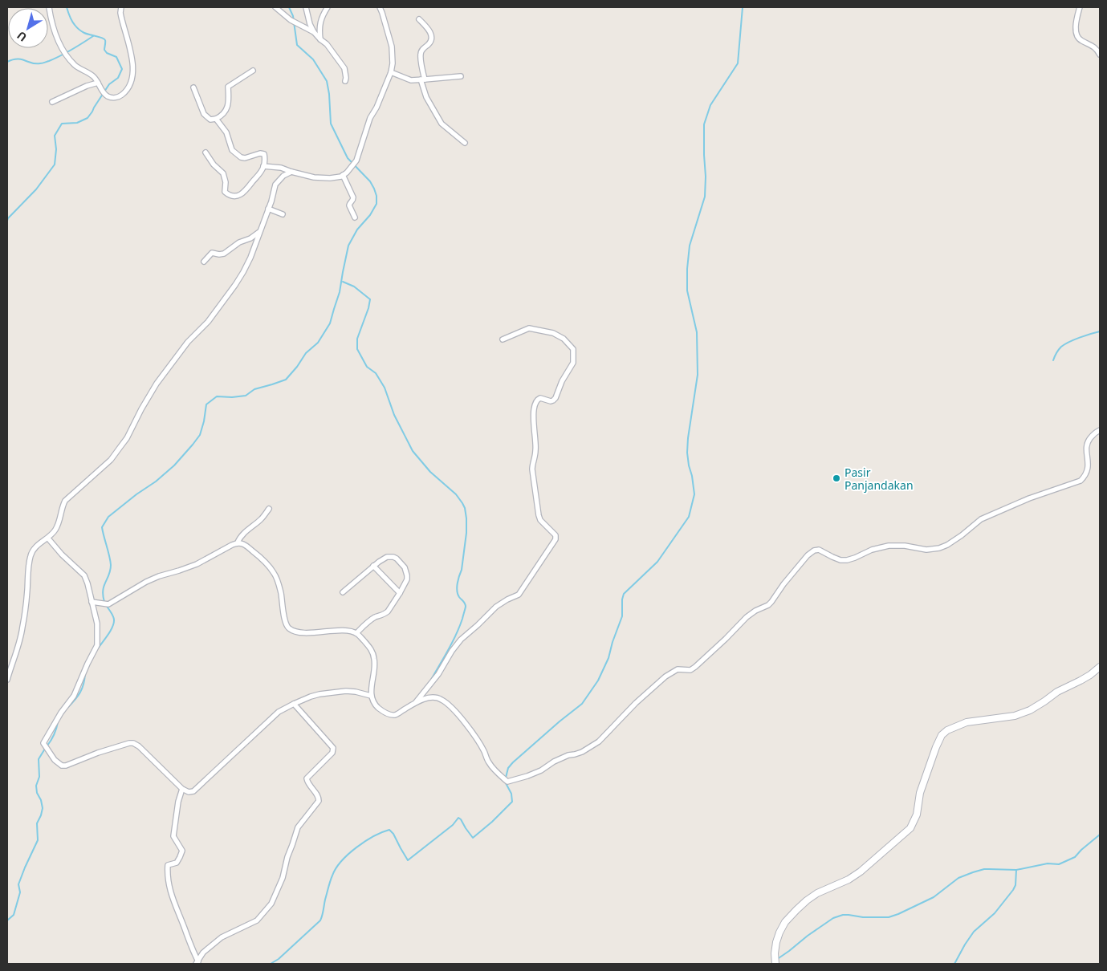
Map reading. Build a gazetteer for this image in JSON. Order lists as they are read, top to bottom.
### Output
{
  "places": ["Pasir Panjandakan"],
  "north": "bottom left"
}
